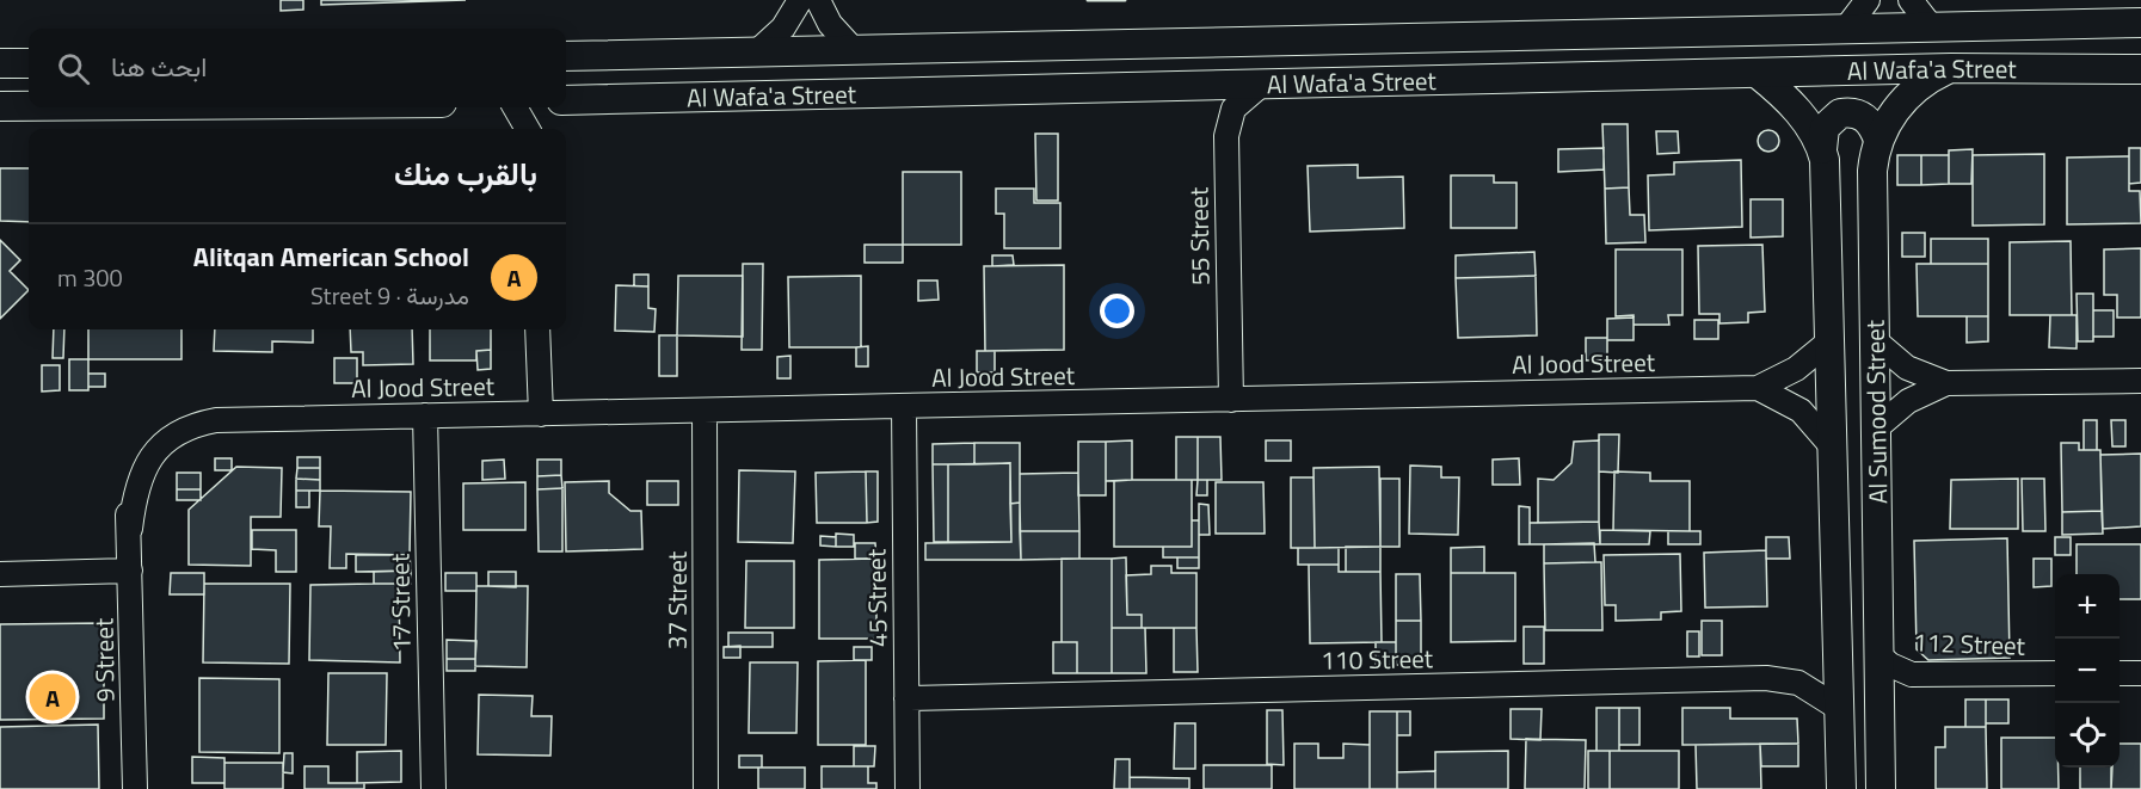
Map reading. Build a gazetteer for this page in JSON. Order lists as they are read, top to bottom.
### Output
{
  "streets": {
    "street": [
      "Al Wafa'a Street",
      "55 Street",
      "Al Jood Street",
      "Al Sumood Street",
      "45 Street",
      "37 Street",
      "17 Street",
      "112 Street",
      "110 Street",
      "9 Street"
    ]
  },
  "crossings": [
    ["Al Wafa'a Street", "55 Street"],
    ["Al Wafa'a Street", "Al Sumood Street"],
    ["55 Street", "Al Jood Street"],
    ["Al Jood Street", "Al Sumood Street"],
    ["Al Jood Street", "45 Street"],
    ["Al Jood Street", "37 Street"],
    ["Al Jood Street", "17 Street"],
    ["Al Jood Street", "9 Street"],
    ["Al Sumood Street", "112 Street"],
    ["Al Sumood Street", "110 Street"],
    ["45 Street", "110 Street"]
  ],
  "page": {
    "search": "ابحث هنا",
    "heading": "بالقرب منك",
    "list": [
      {
        "mark": "A",
        "name": "Alitqan American School",
        "note": "مدرسة · 9 Street",
        "value": "300 m"
      }
    ],
    "map_buttons": ["+", "−"],
    "pins": "A"
  }
}
